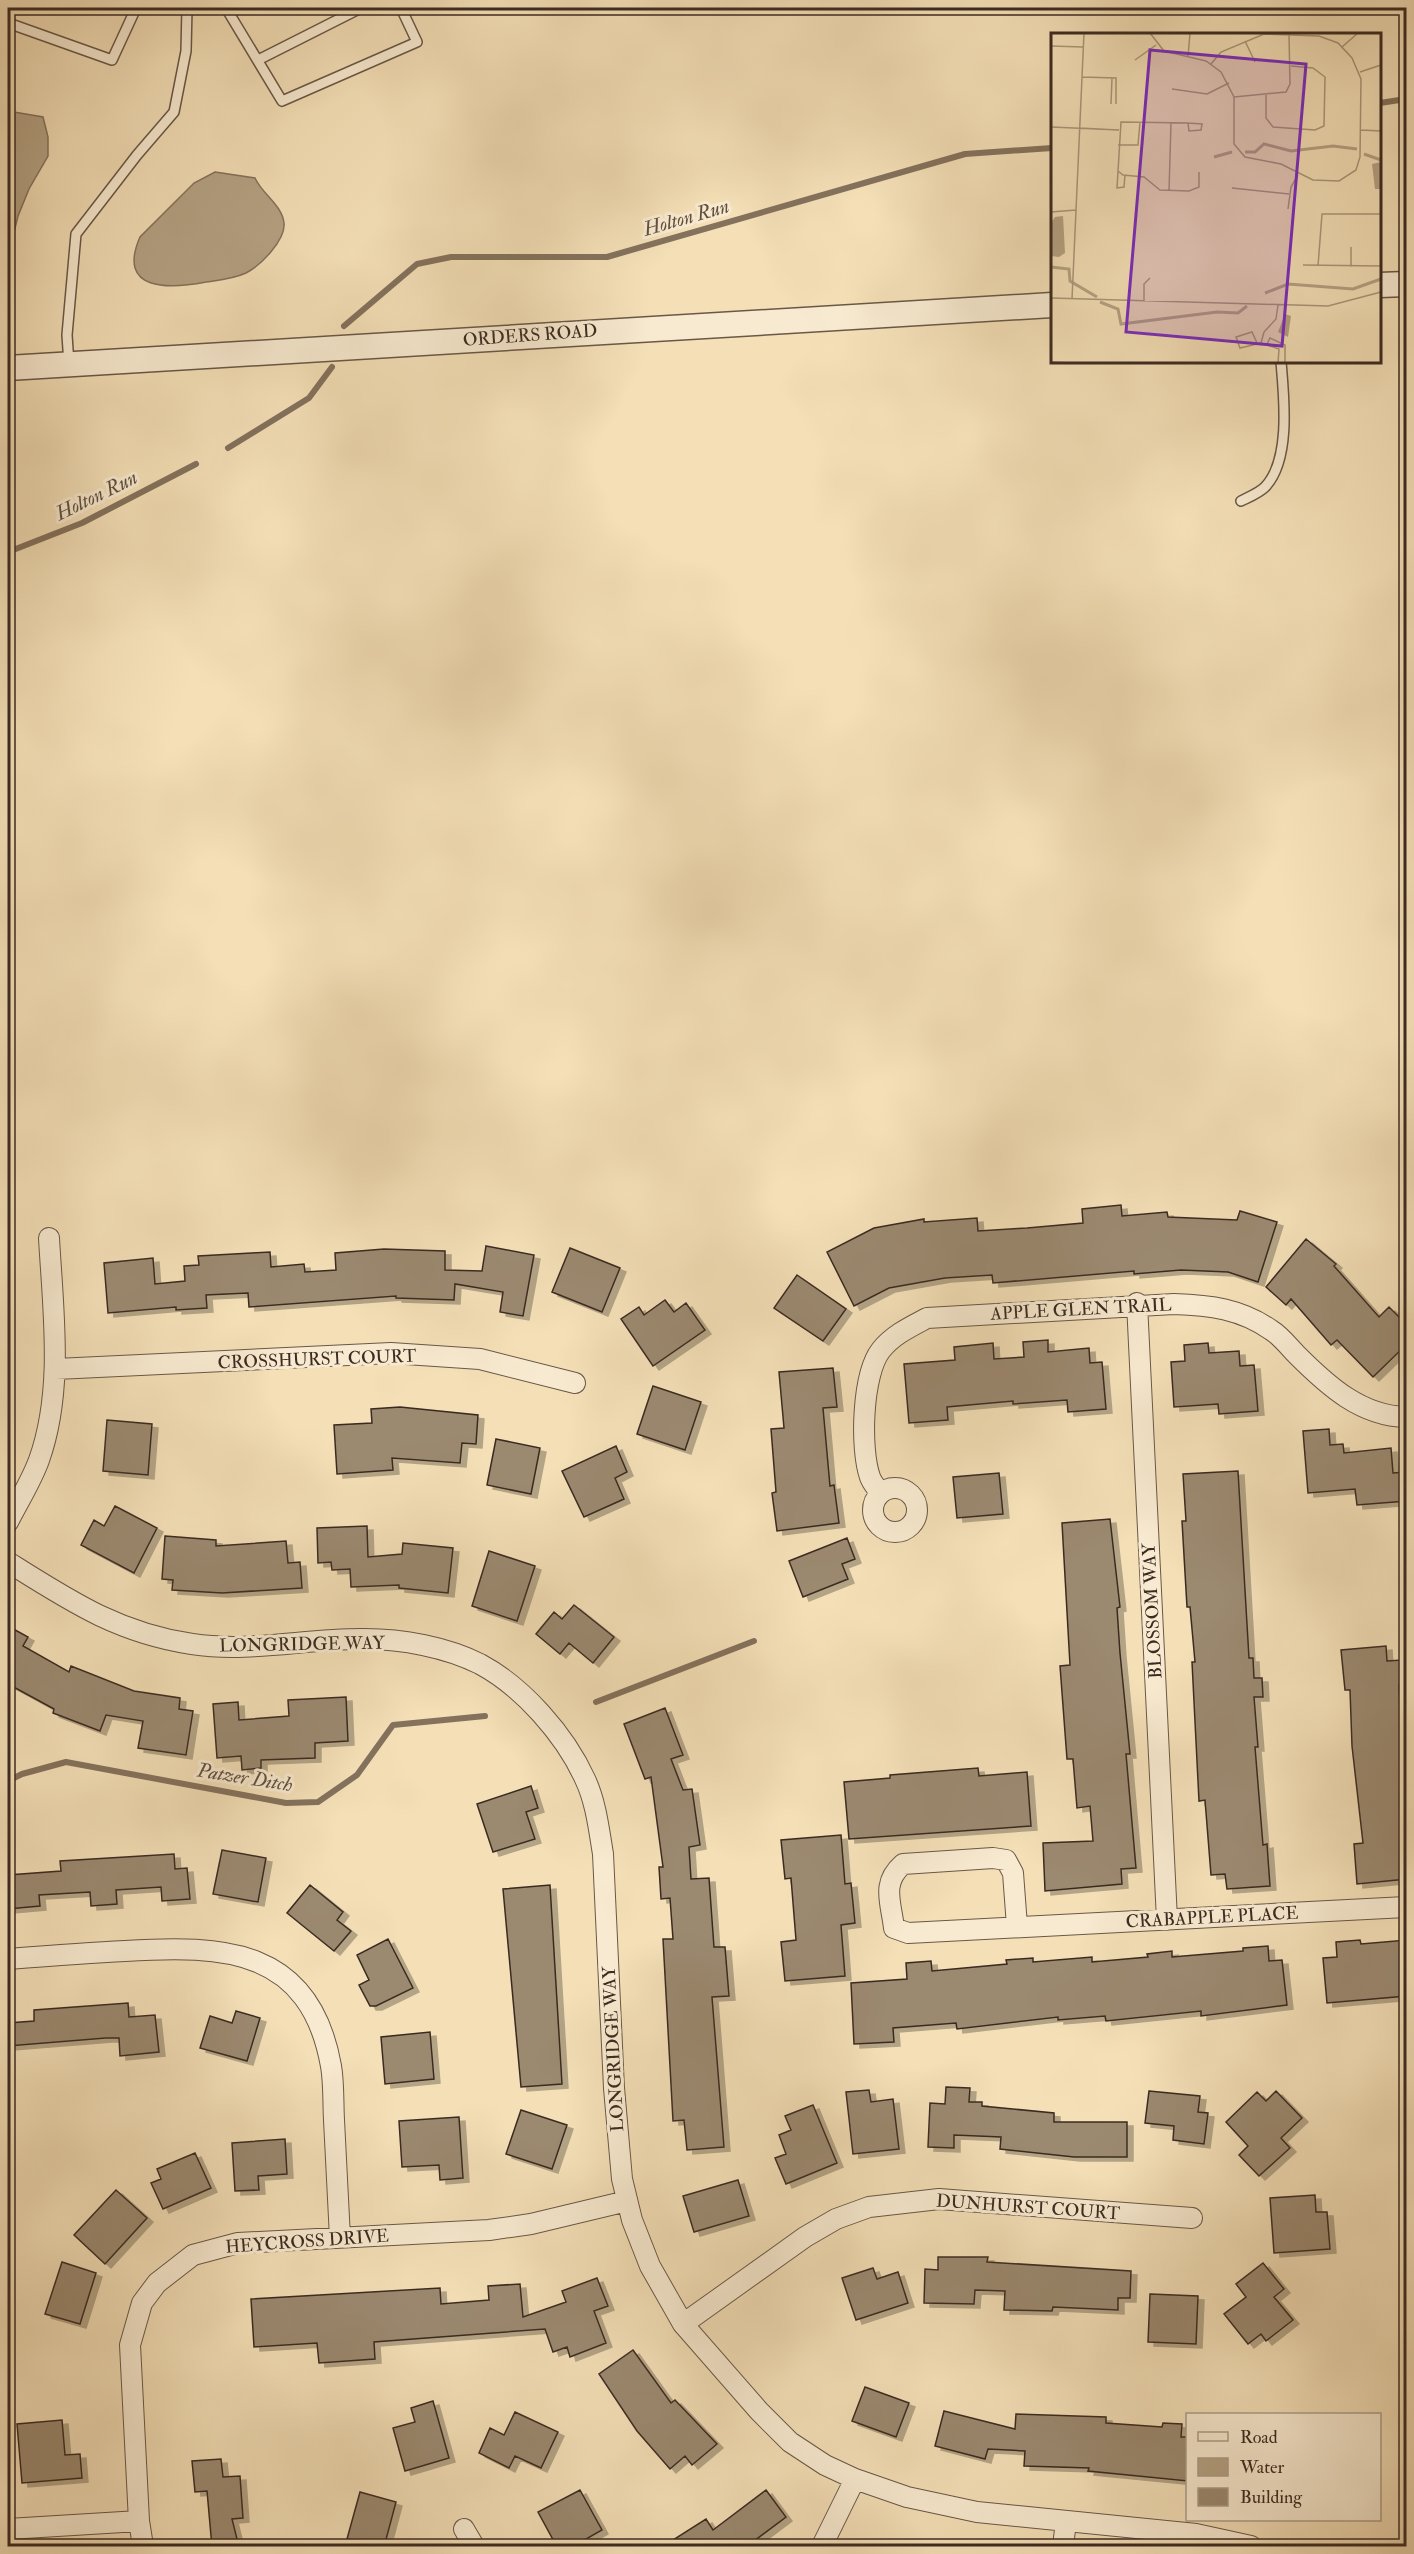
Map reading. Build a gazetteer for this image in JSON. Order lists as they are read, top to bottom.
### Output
{
  "streets": {
    "street": [
      "ORDERS ROAD",
      "APPLE GLEN TRAIL",
      "CROSSHURST COURT",
      "BLOSSOM WAY",
      "LONGRIDGE WAY",
      "CRABAPPLE PLACE",
      "DUNHURST COURT",
      "HEYCROSS DRIVE"
    ]
  },
  "crossings": [
    ["APPLE GLEN TRAIL", "BLOSSOM WAY"],
    ["BLOSSOM WAY", "CRABAPPLE PLACE"],
    ["LONGRIDGE WAY", "DUNHURST COURT"],
    ["LONGRIDGE WAY", "HEYCROSS DRIVE"]
  ],
  "water": ["Holton Run", "Patzer Ditch"],
  "legend": ["Road", "Water", "Building"]
}
